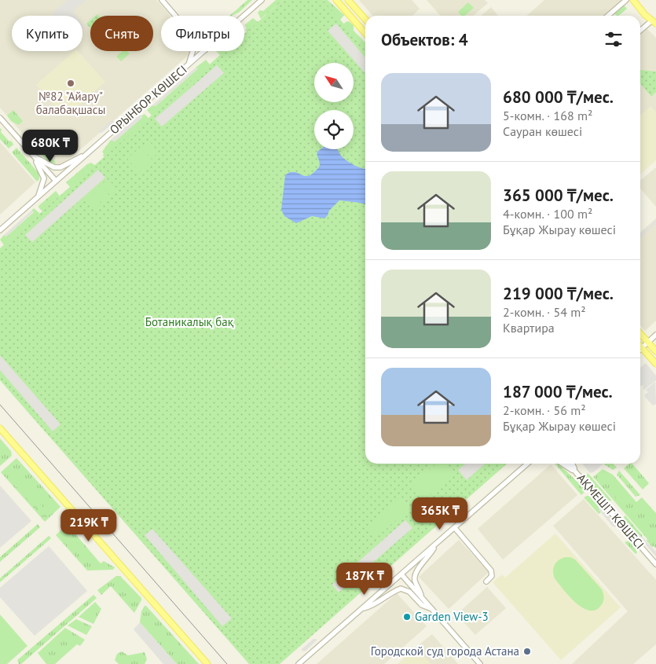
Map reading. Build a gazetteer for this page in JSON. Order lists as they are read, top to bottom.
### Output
{
  "streets": {
    "street": ["ОРЫНБОР КӨШЕСІ", "АҚМЕШІТ КӨШЕСІ"]
  },
  "parks": ["Ботаникалық бақ"],
  "places": ["№82 \"Айару\" балабақшасы", "Garden View-3", "Городской суд города Астана"],
  "north": "top left",
  "page": {
    "chip": ["Купить", "Снять", "Фильтры"],
    "heading": "Объектов: 4",
    "list": [
      {
        "name": "680 000 ₸/мес.",
        "note": "5-комн. · 168 m² · Сауран көшесі"
      },
      {
        "name": "365 000 ₸/мес.",
        "note": "4-комн. · 100 m² · Бұқар Жырау көшесі"
      },
      {
        "name": "219 000 ₸/мес.",
        "note": "2-комн. · 54 m² · Квартира"
      },
      {
        "name": "187 000 ₸/мес.",
        "note": "2-комн. · 56 m² · Бұқар Жырау көшесі"
      }
    ],
    "price": [
      "680K ₸",
      "365K ₸",
      "219K ₸",
      "187K ₸"
    ]
  }
}
